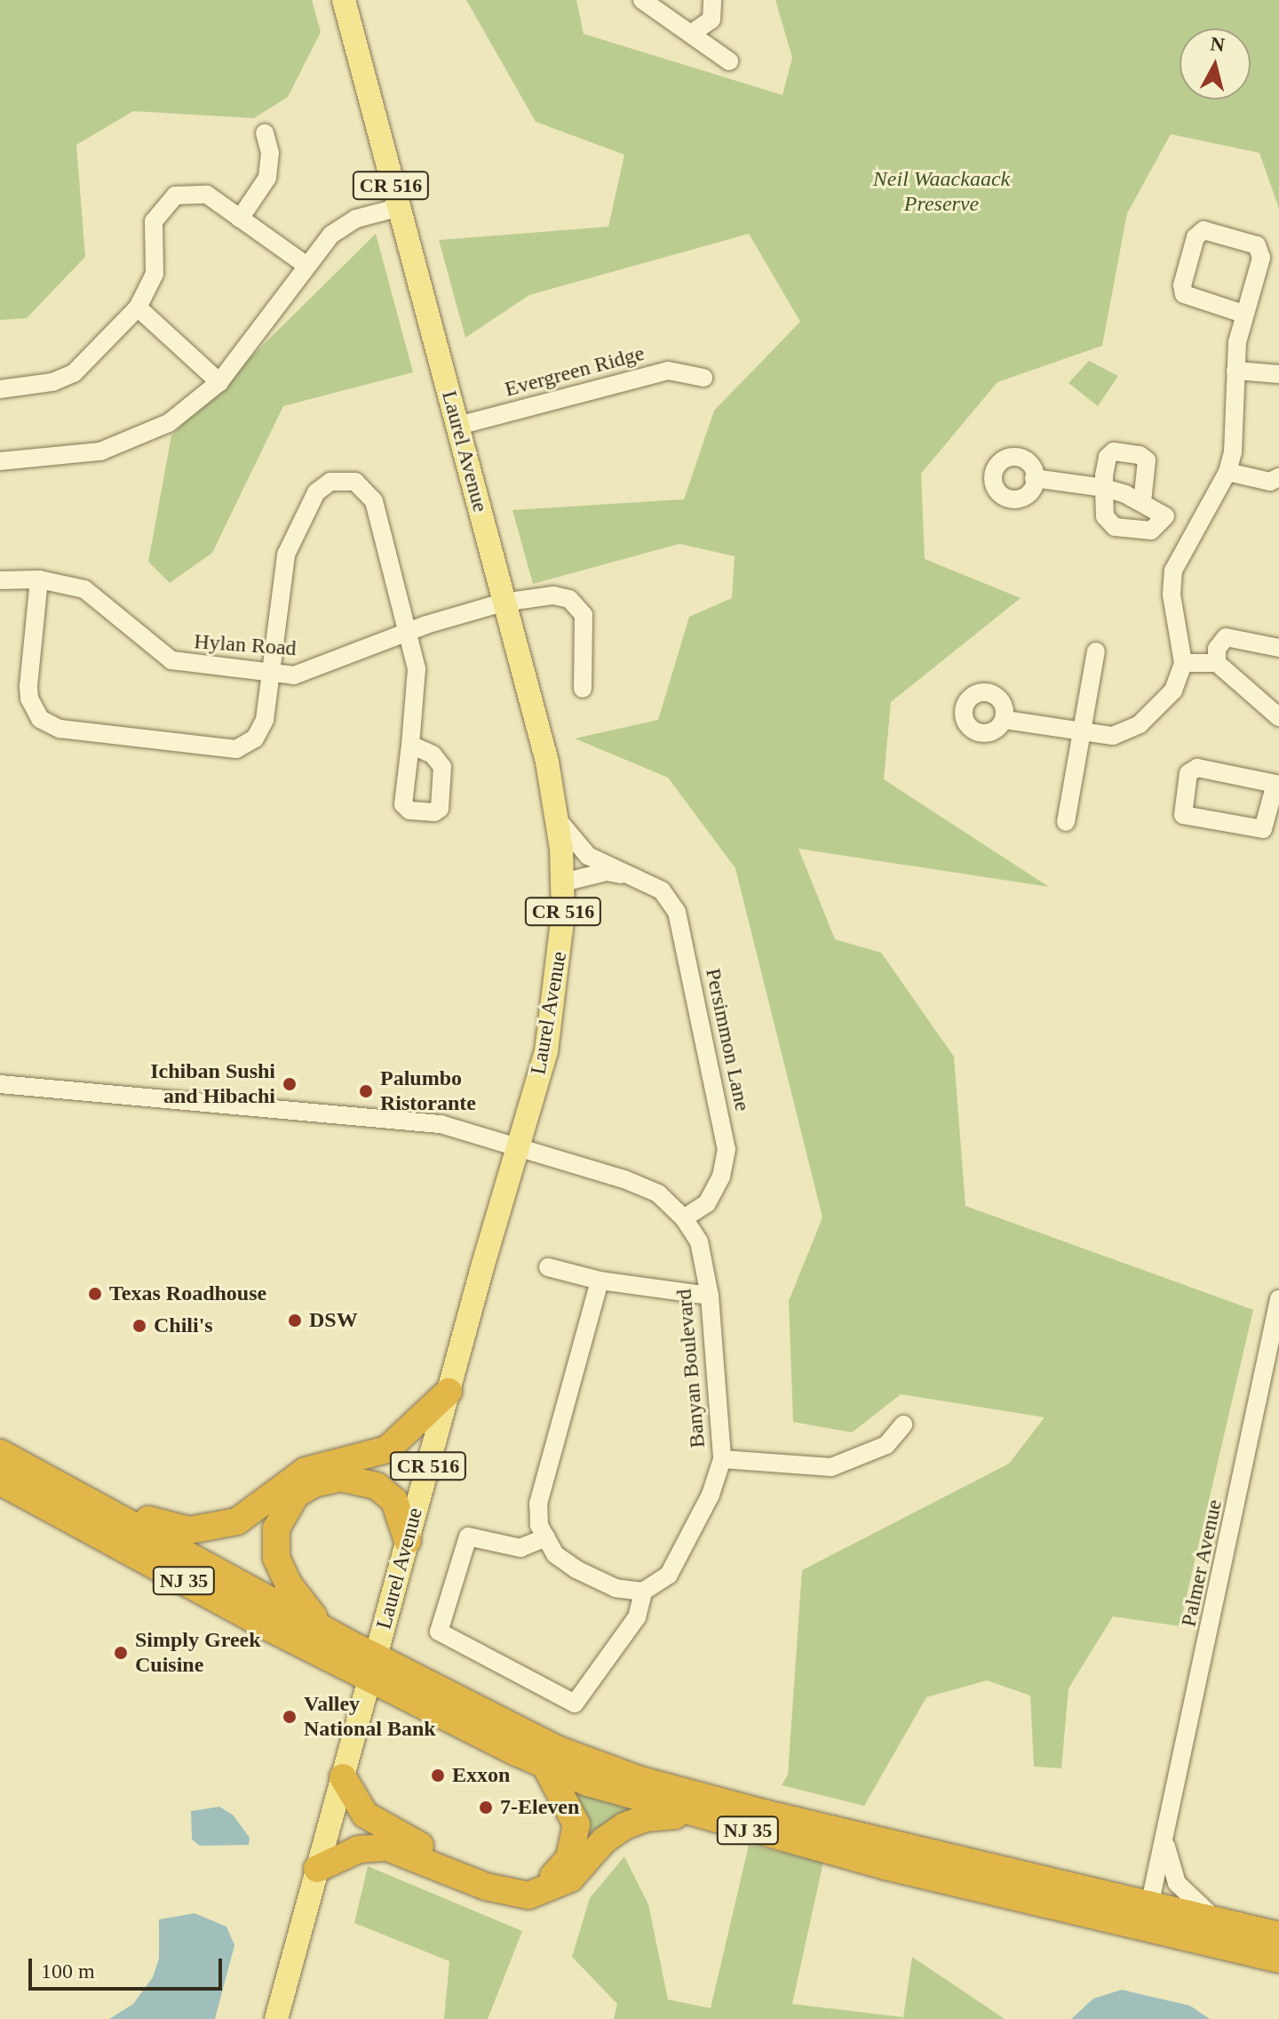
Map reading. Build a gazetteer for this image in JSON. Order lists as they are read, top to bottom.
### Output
{
  "streets": {
    "highway": ["NJ 35"],
    "main road": ["CR 516", "Laurel Avenue"],
    "street": [
      "Evergreen Ridge",
      "Hylan Road",
      "Persimmon Lane",
      "Banyan Boulevard",
      "Palmer Avenue"
    ]
  },
  "crossings": [
    ["Evergreen Ridge", "Laurel Avenue"],
    ["Laurel Avenue", "Hylan Road"],
    ["Laurel Avenue", "Persimmon Lane"],
    ["Laurel Avenue", "Banyan Boulevard"],
    ["Laurel Avenue", "NJ 35"],
    ["Persimmon Lane", "Banyan Boulevard"],
    ["Palmer Avenue", "NJ 35"]
  ],
  "parks": ["Neil Waackaack Preserve"],
  "places": [
    "Ichiban Sushi and Hibachi",
    "Palumbo Ristorante",
    "Texas Roadhouse",
    "DSW",
    "Chili's",
    "Simply Greek Cuisine",
    "Valley National Bank",
    "Exxon",
    "7-Eleven"
  ],
  "scale_bar": "100 m",
  "north": "top"
}
